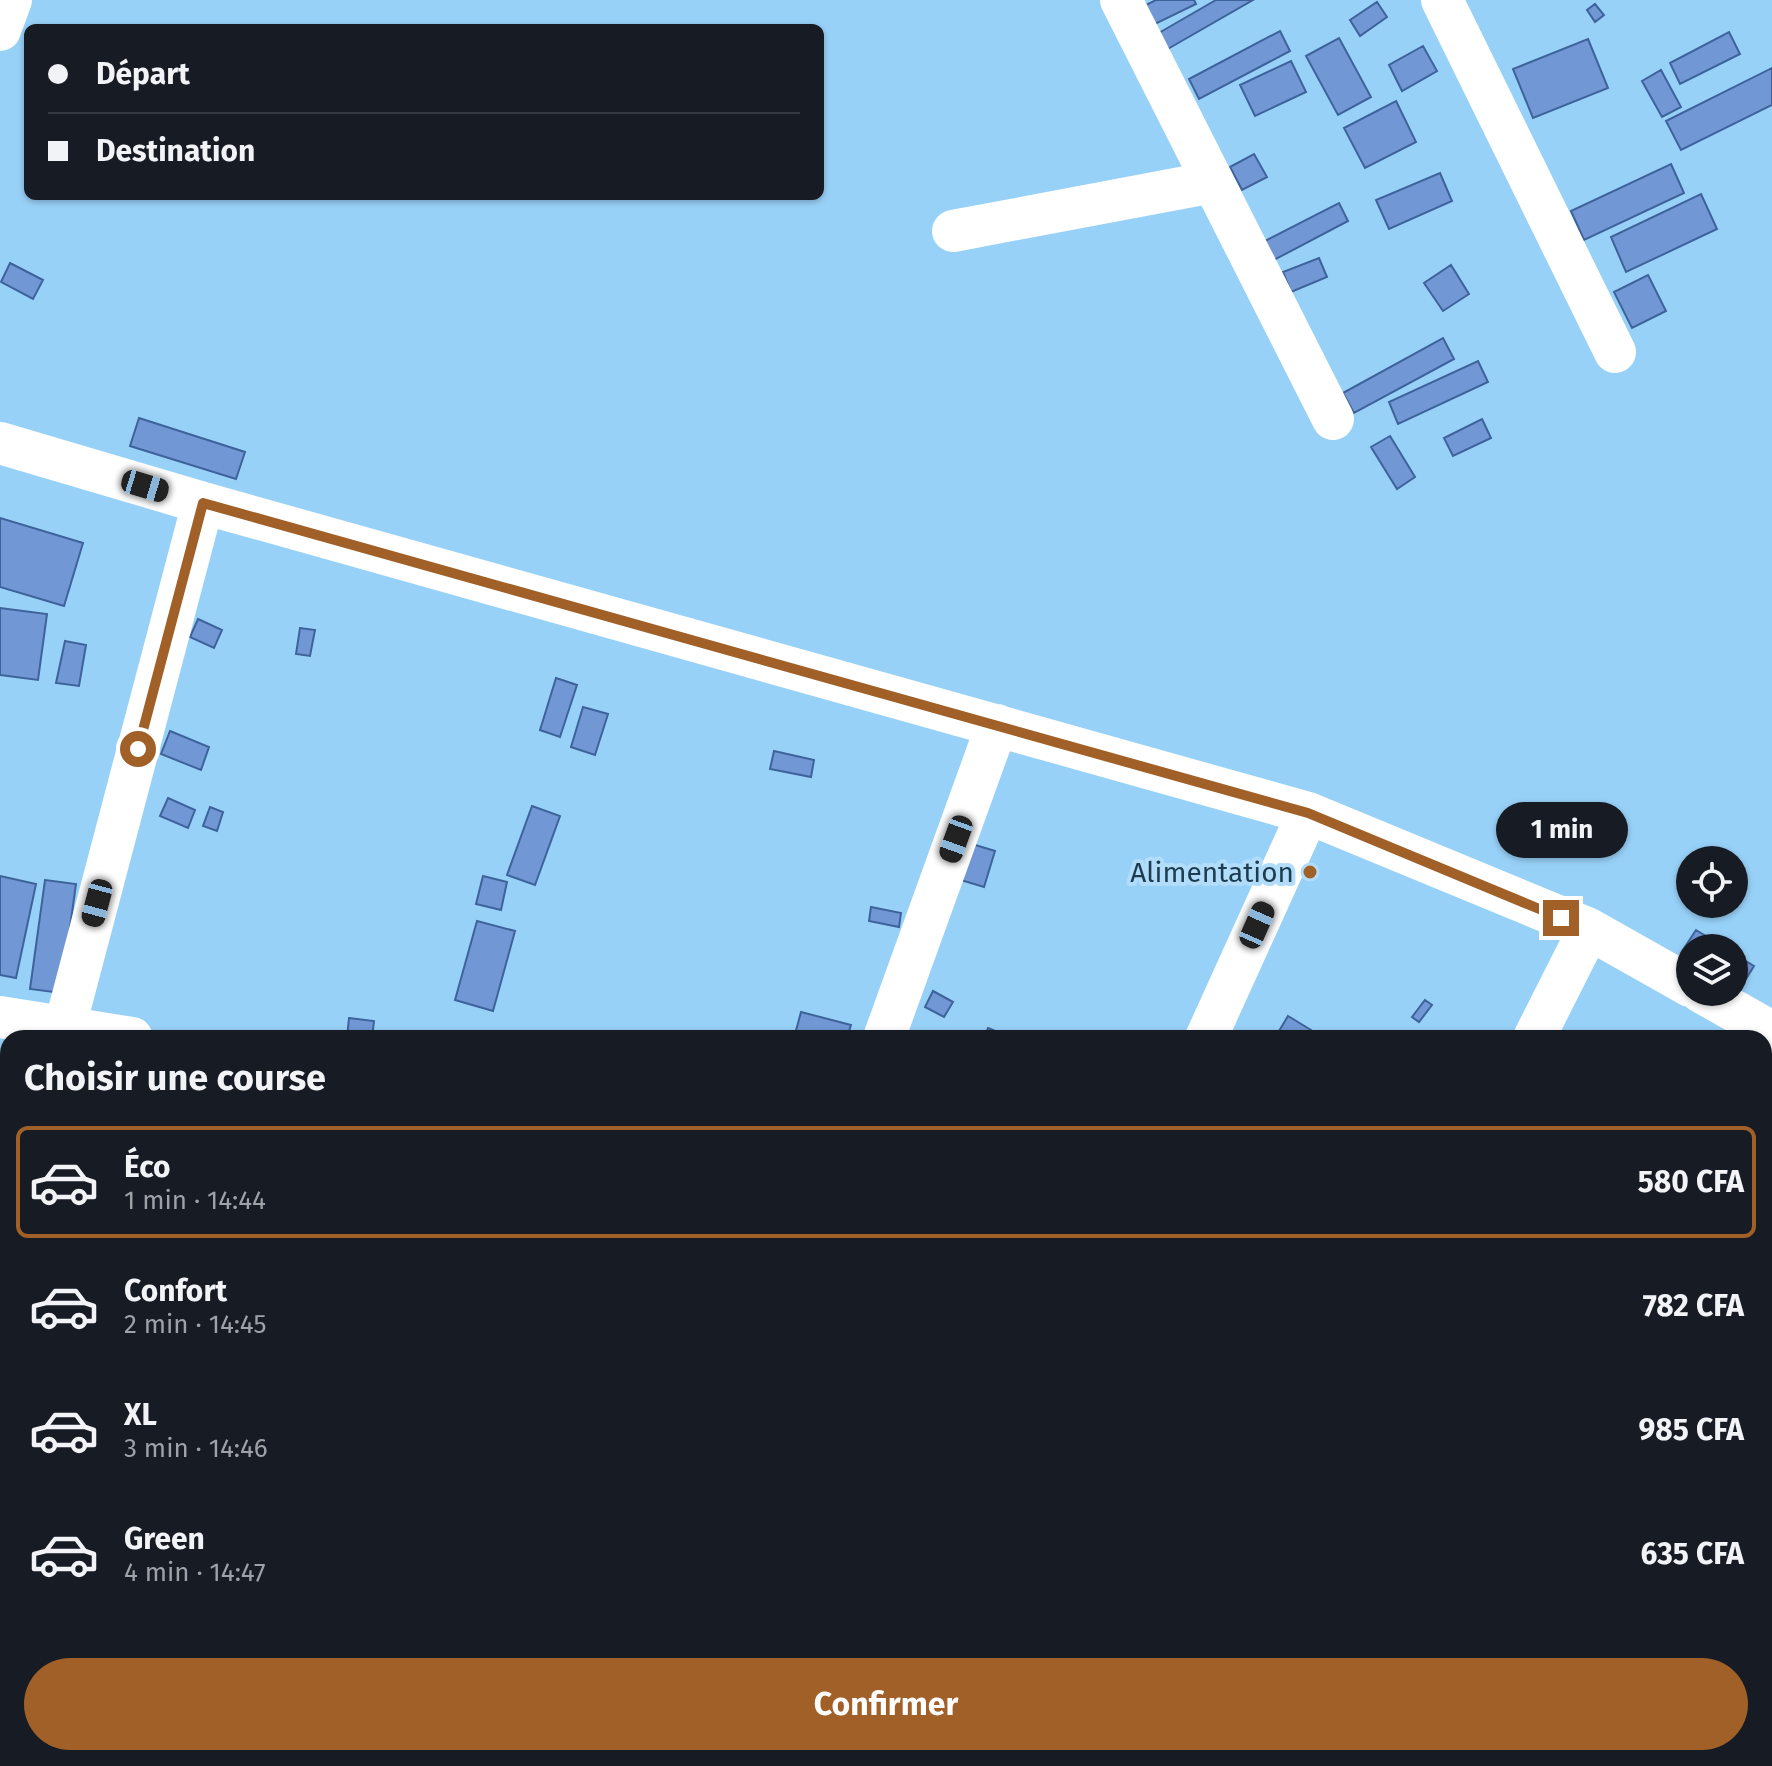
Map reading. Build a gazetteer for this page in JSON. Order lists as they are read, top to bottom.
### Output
{
  "places": ["Alimentation"],
  "page": {
    "banner": ["Départ", "Destination"],
    "bubble": "1 min",
    "heading": "Choisir une course",
    "list": [
      {
        "name": "Éco",
        "note": "1 min · 14:44",
        "value": "580 CFA"
      },
      {
        "name": "Confort",
        "note": "2 min · 14:45",
        "value": "782 CFA"
      },
      {
        "name": "XL",
        "note": "3 min · 14:46",
        "value": "985 CFA"
      },
      {
        "name": "Green",
        "note": "4 min · 14:47",
        "value": "635 CFA"
      }
    ],
    "buttons": "Confirmer"
  }
}
